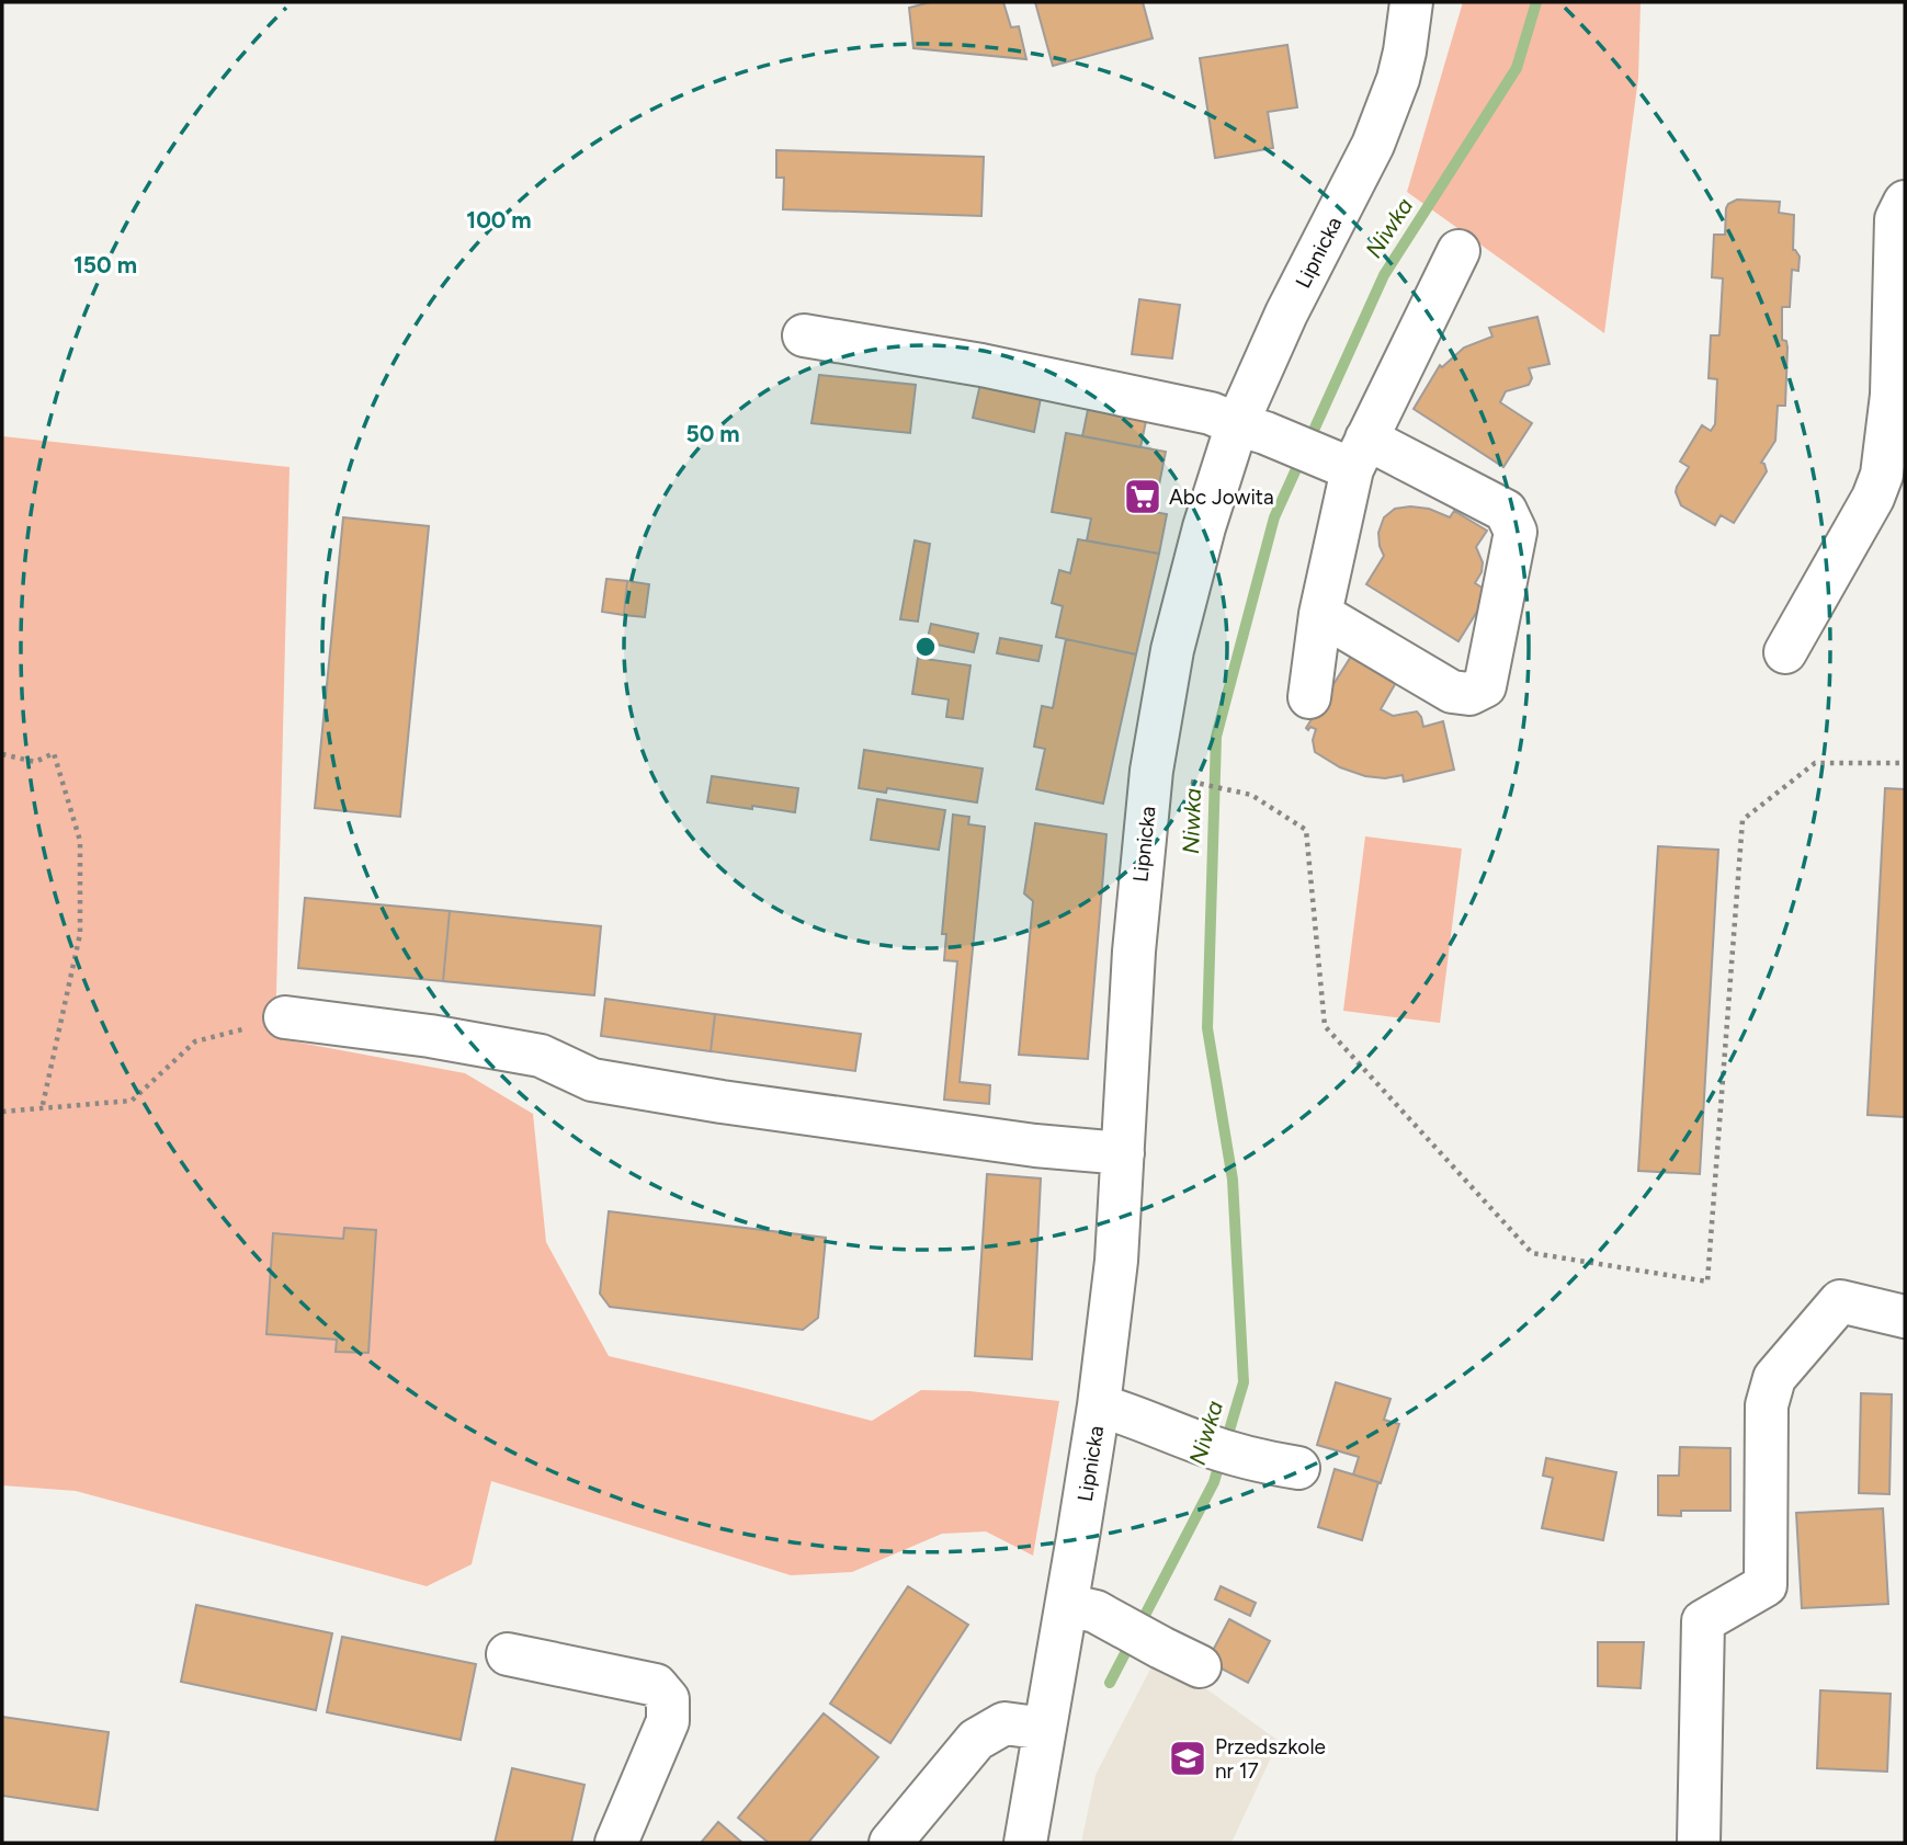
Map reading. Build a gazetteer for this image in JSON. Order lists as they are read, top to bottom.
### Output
{
  "streets": {
    "street": ["Lipnicka"]
  },
  "water": ["Niwka"],
  "places": {
    "supermarket": ["Abc Jowita"],
    "school or university": ["Przedszkole nr 17"]
  },
  "rings": ["100 m", "150 m", "50 m"]
}
